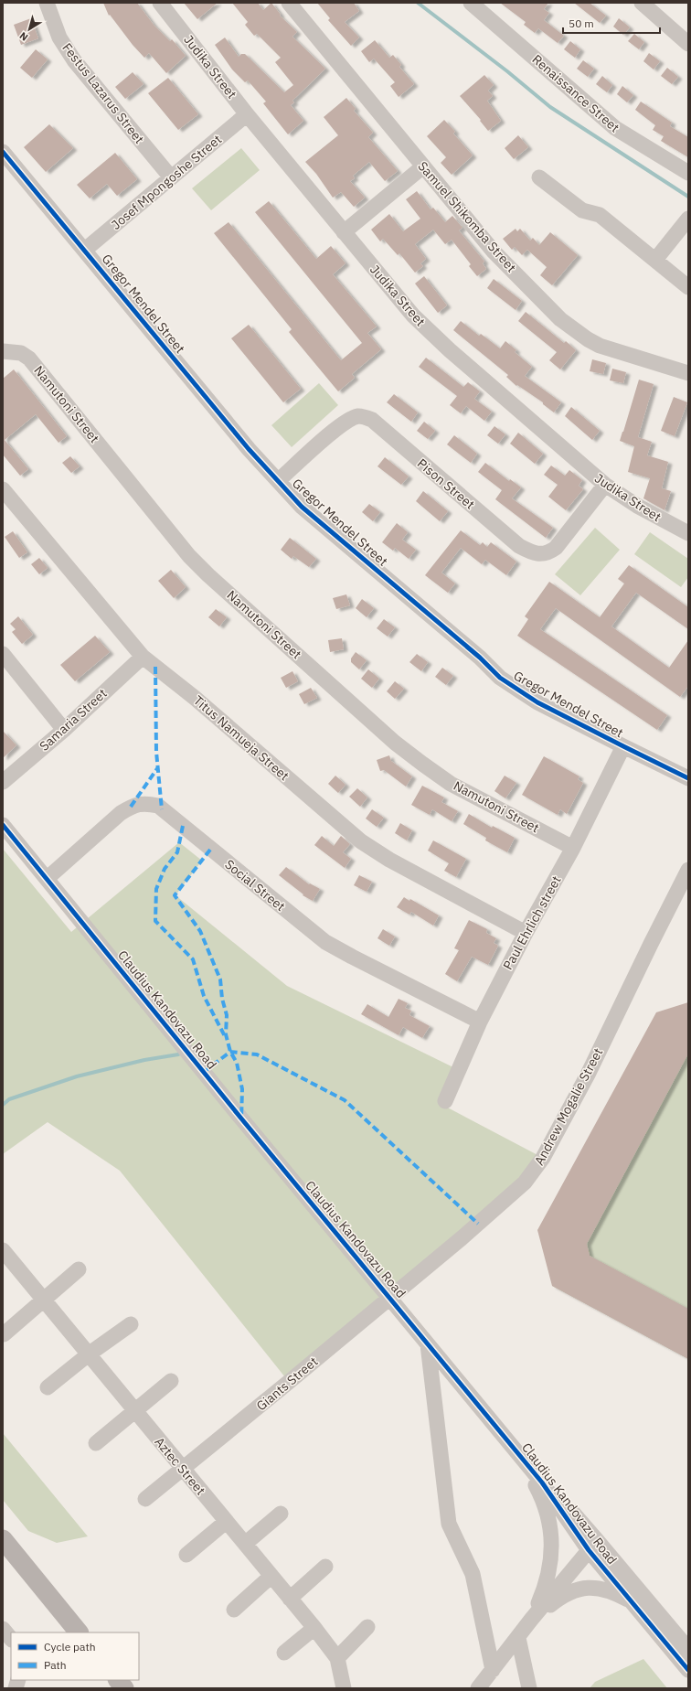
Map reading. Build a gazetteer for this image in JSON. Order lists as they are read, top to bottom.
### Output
{
  "streets": {
    "street": [
      "Judika Street",
      "Festus Lazarus Street",
      "Renaissance Street",
      "Josef Mpongoshe Street",
      "Samuel Shikomba Street",
      "Gregor Mendel Street",
      "Namutoni Street",
      "Pison Street",
      "Samaria Street",
      "Titus Namueja Street",
      "Social Street",
      "Paul Ehrlich street",
      "Claudius Kandovazu Road",
      "Andrew Mogalie Street",
      "Giants Street",
      "Aztec Street"
    ]
  },
  "crossings": [
    ["Judika Street", "Josef Mpongoshe Street"],
    ["Judika Street", "Pison Street"],
    ["Festus Lazarus Street", "Josef Mpongoshe Street"],
    ["Josef Mpongoshe Street", "Gregor Mendel Street"],
    ["Gregor Mendel Street", "Pison Street"],
    ["Gregor Mendel Street", "Paul Ehrlich street"],
    ["Namutoni Street", "Paul Ehrlich street"],
    ["Samaria Street", "Titus Namueja Street"],
    ["Titus Namueja Street", "Paul Ehrlich street"],
    ["Social Street", "Paul Ehrlich street"],
    ["Social Street", "Claudius Kandovazu Road"],
    ["Claudius Kandovazu Road", "Andrew Mogalie Street"],
    ["Claudius Kandovazu Road", "Giants Street"],
    ["Andrew Mogalie Street", "Giants Street"],
    ["Giants Street", "Aztec Street"]
  ],
  "legend": ["Cycle path", "Path"],
  "scale_bar": "50 m",
  "north": "bottom left"
}
